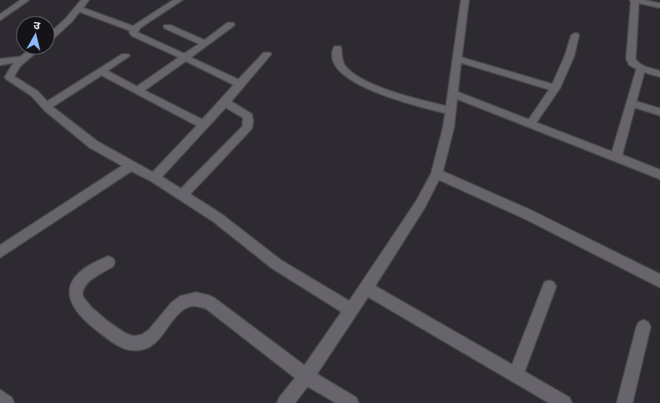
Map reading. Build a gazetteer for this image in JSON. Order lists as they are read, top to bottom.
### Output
{
  "north": "top"
}
